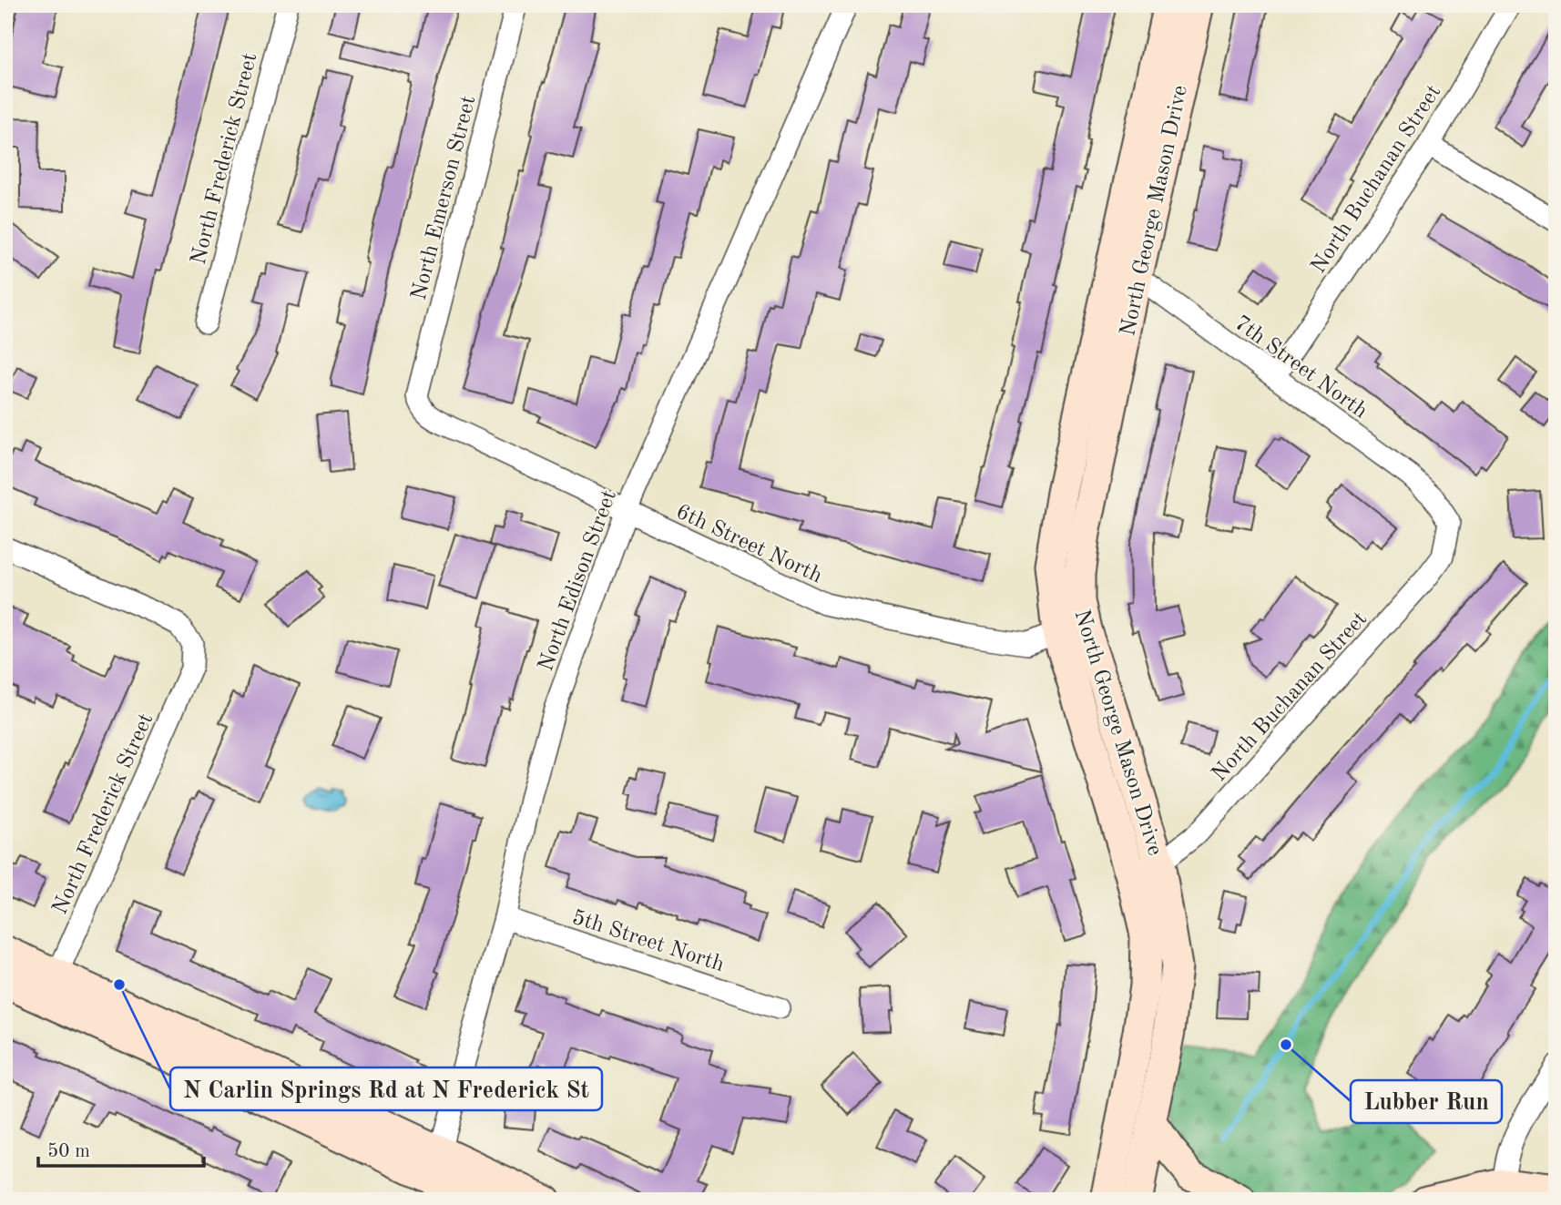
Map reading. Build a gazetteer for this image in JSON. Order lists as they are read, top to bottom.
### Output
{
  "streets": {
    "main road": ["North George Mason Drive"],
    "street": [
      "North Frederick Street",
      "North Buchanan Street",
      "North Emerson Street",
      "7th Street North",
      "6th Street North",
      "North Edison Street",
      "5th Street North"
    ]
  },
  "crossings": [
    ["North Buchanan Street", "North George Mason Drive"],
    ["North Buchanan Street", "7th Street North"],
    ["North Emerson Street", "6th Street North"],
    ["North George Mason Drive", "7th Street North"],
    ["North George Mason Drive", "6th Street North"],
    ["6th Street North", "North Edison Street"],
    ["North Edison Street", "5th Street North"]
  ],
  "places": ["N Carlin Springs Rd at N Frederick St", "Lubber Run"],
  "scale_bar": "50 m"
}
